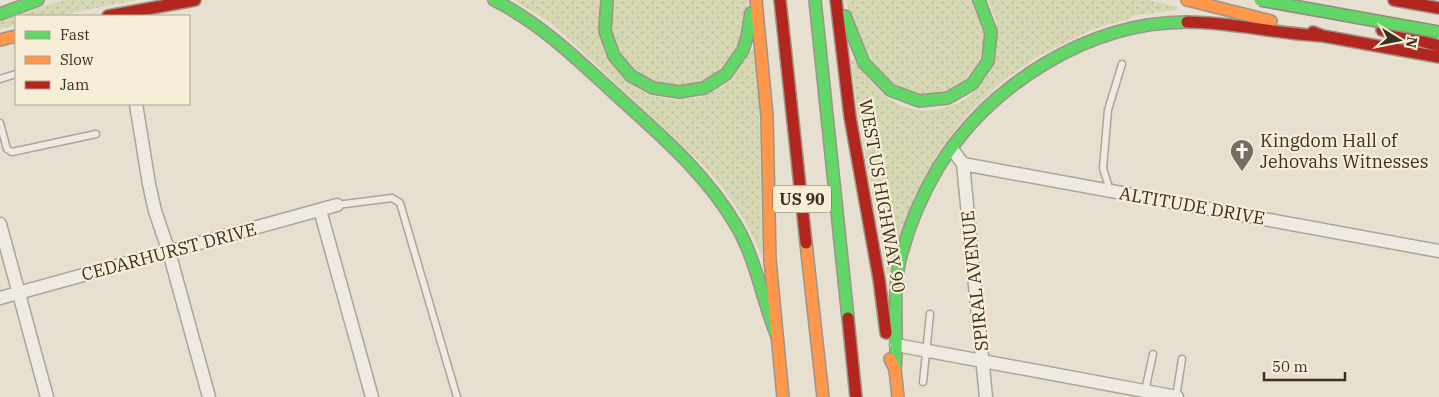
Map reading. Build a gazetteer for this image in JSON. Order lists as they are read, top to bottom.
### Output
{
  "streets": {
    "main road": ["WEST US HIGHWAY 90", "US 90"],
    "street": ["ALTITUDE DRIVE", "CEDARHURST DRIVE", "SPIRAL AVENUE"]
  },
  "crossings": [
    ["ALTITUDE DRIVE", "SPIRAL AVENUE"]
  ],
  "places": {
    "church": ["Kingdom Hall of Jehovahs Witnesses"]
  },
  "legend": ["Fast", "Slow", "Jam"],
  "scale_bar": "50 m",
  "north": "right"
}
